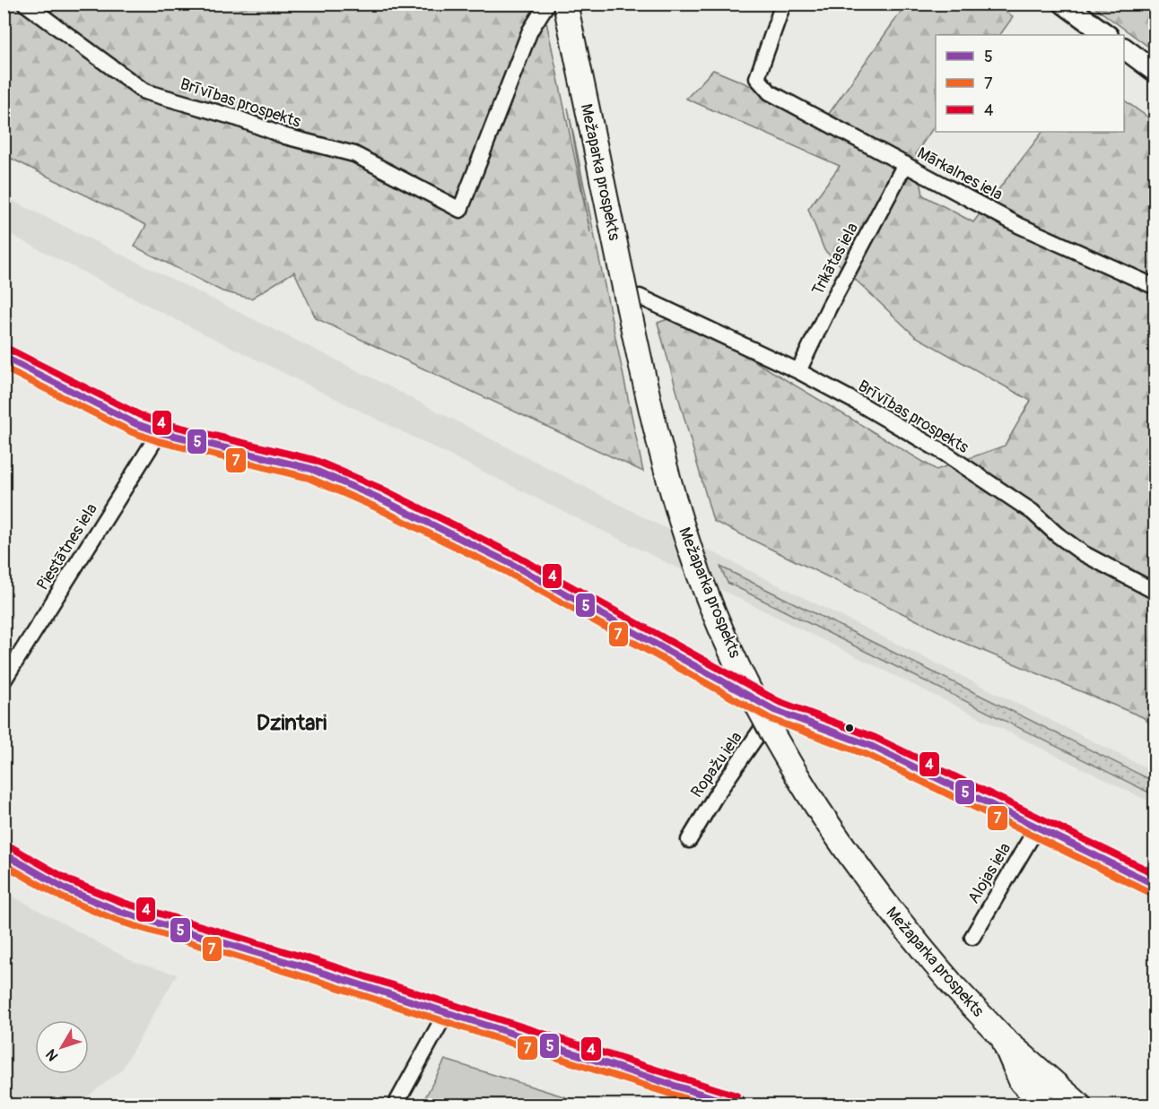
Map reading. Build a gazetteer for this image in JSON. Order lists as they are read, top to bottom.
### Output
{
  "streets": {
    "main road": ["Mežaparka prospekts"],
    "street": [
      "Brīvības prospekts",
      "Mārkalnes iela",
      "Trikātas iela",
      "Piestātnes iela",
      "Ropažu iela",
      "Alojas iela"
    ]
  },
  "crossings": [
    ["Brīvības prospekts", "Mežaparka prospekts"],
    ["Brīvības prospekts", "Trikātas iela"],
    ["Mārkalnes iela", "Trikātas iela"]
  ],
  "districts": ["Dzintari"],
  "lines": ["transit line 4", "transit line 5", "transit line 7"],
  "legend": ["5", "7", "4"],
  "north": "bottom left"
}
